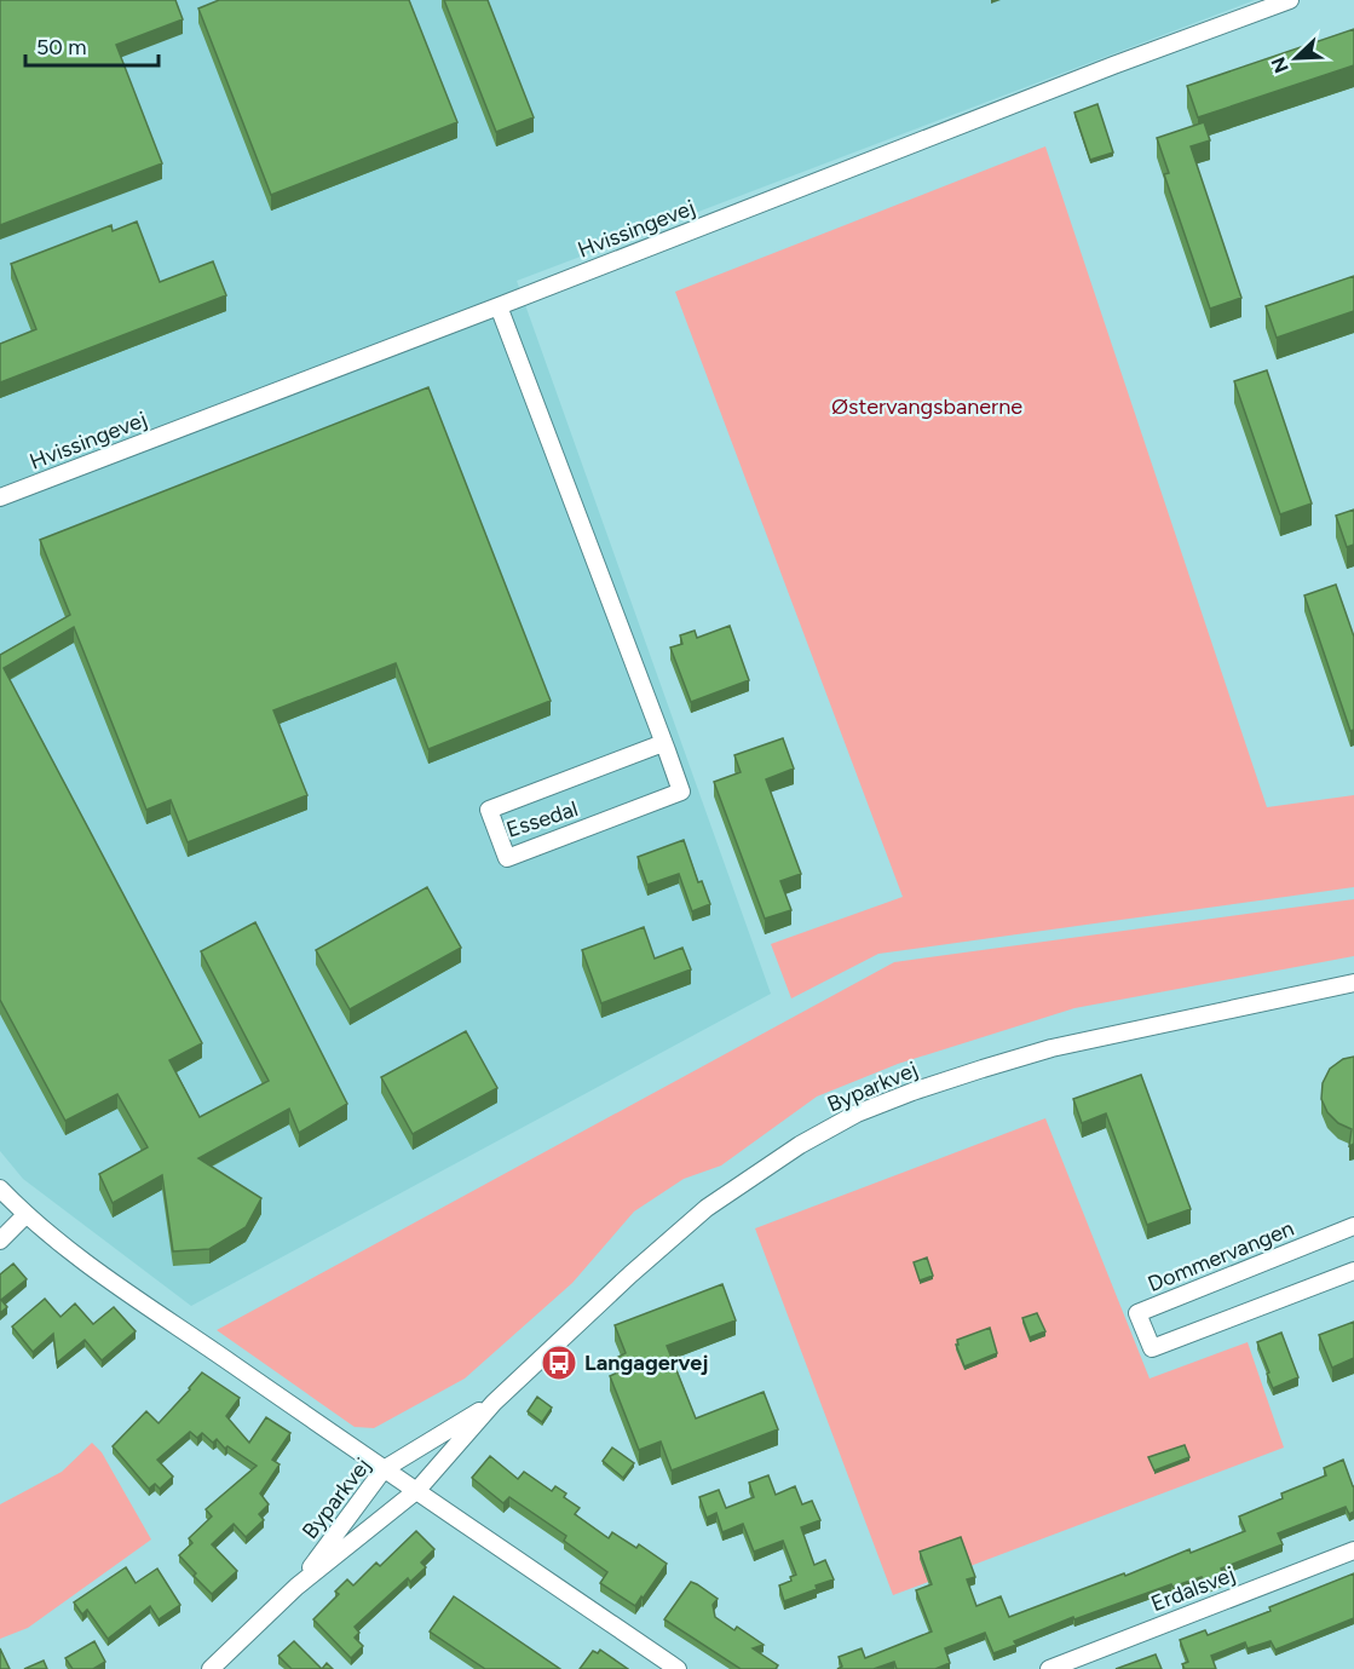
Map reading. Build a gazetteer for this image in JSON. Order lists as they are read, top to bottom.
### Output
{
  "streets": {
    "street": [
      "Hvissingevej",
      "Essedal",
      "Byparkvej",
      "Dommervangen",
      "Erdalsvej"
    ]
  },
  "crossings": [
    ["Hvissingevej", "Essedal"]
  ],
  "parks": ["Østervangsbanerne"],
  "places": {
    "bus stop": ["Langagervej"]
  },
  "scale_bar": "50 m",
  "north": "bottom left"
}
